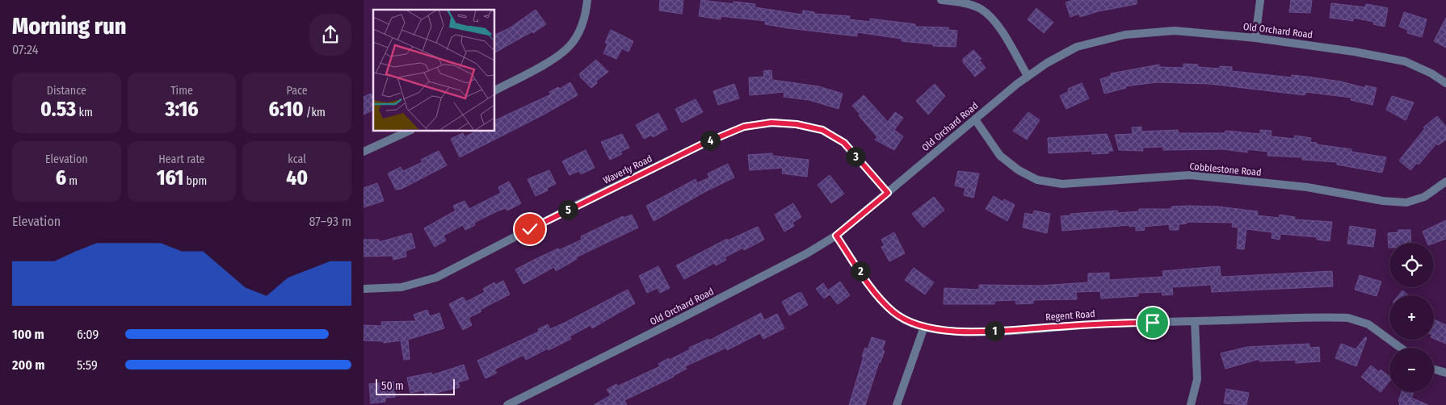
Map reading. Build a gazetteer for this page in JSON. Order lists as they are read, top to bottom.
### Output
{
  "streets": {
    "street": [
      "Old Orchard Road",
      "Waverly Road",
      "Cobblestone Road",
      "Regent Road"
    ]
  },
  "crossings": [
    ["Old Orchard Road", "Waverly Road"],
    ["Old Orchard Road", "Cobblestone Road"],
    ["Old Orchard Road", "Regent Road"]
  ],
  "scale_bar": "50 m",
  "page": {
    "heading": ["Morning run", "07:24"],
    "stats": [
      ["Distance", "0.53 km"],
      ["Time", "3:16"],
      ["Pace", "6:10 /km"],
      ["Elevation", "6 m"],
      ["Heart rate", "161 bpm"],
      ["kcal", "40"]
    ],
    "pins": [
      "4",
      "3",
      "5",
      "2",
      "1"
    ],
    "chart": ["Elevation", "87–93 m"],
    "map_buttons": ["+", "−"],
    "list": [
      {
        "name": "100 m",
        "note": "6:09"
      },
      {
        "name": "200 m",
        "note": "5:59"
      }
    ],
    "scale": "50 m"
  }
}
